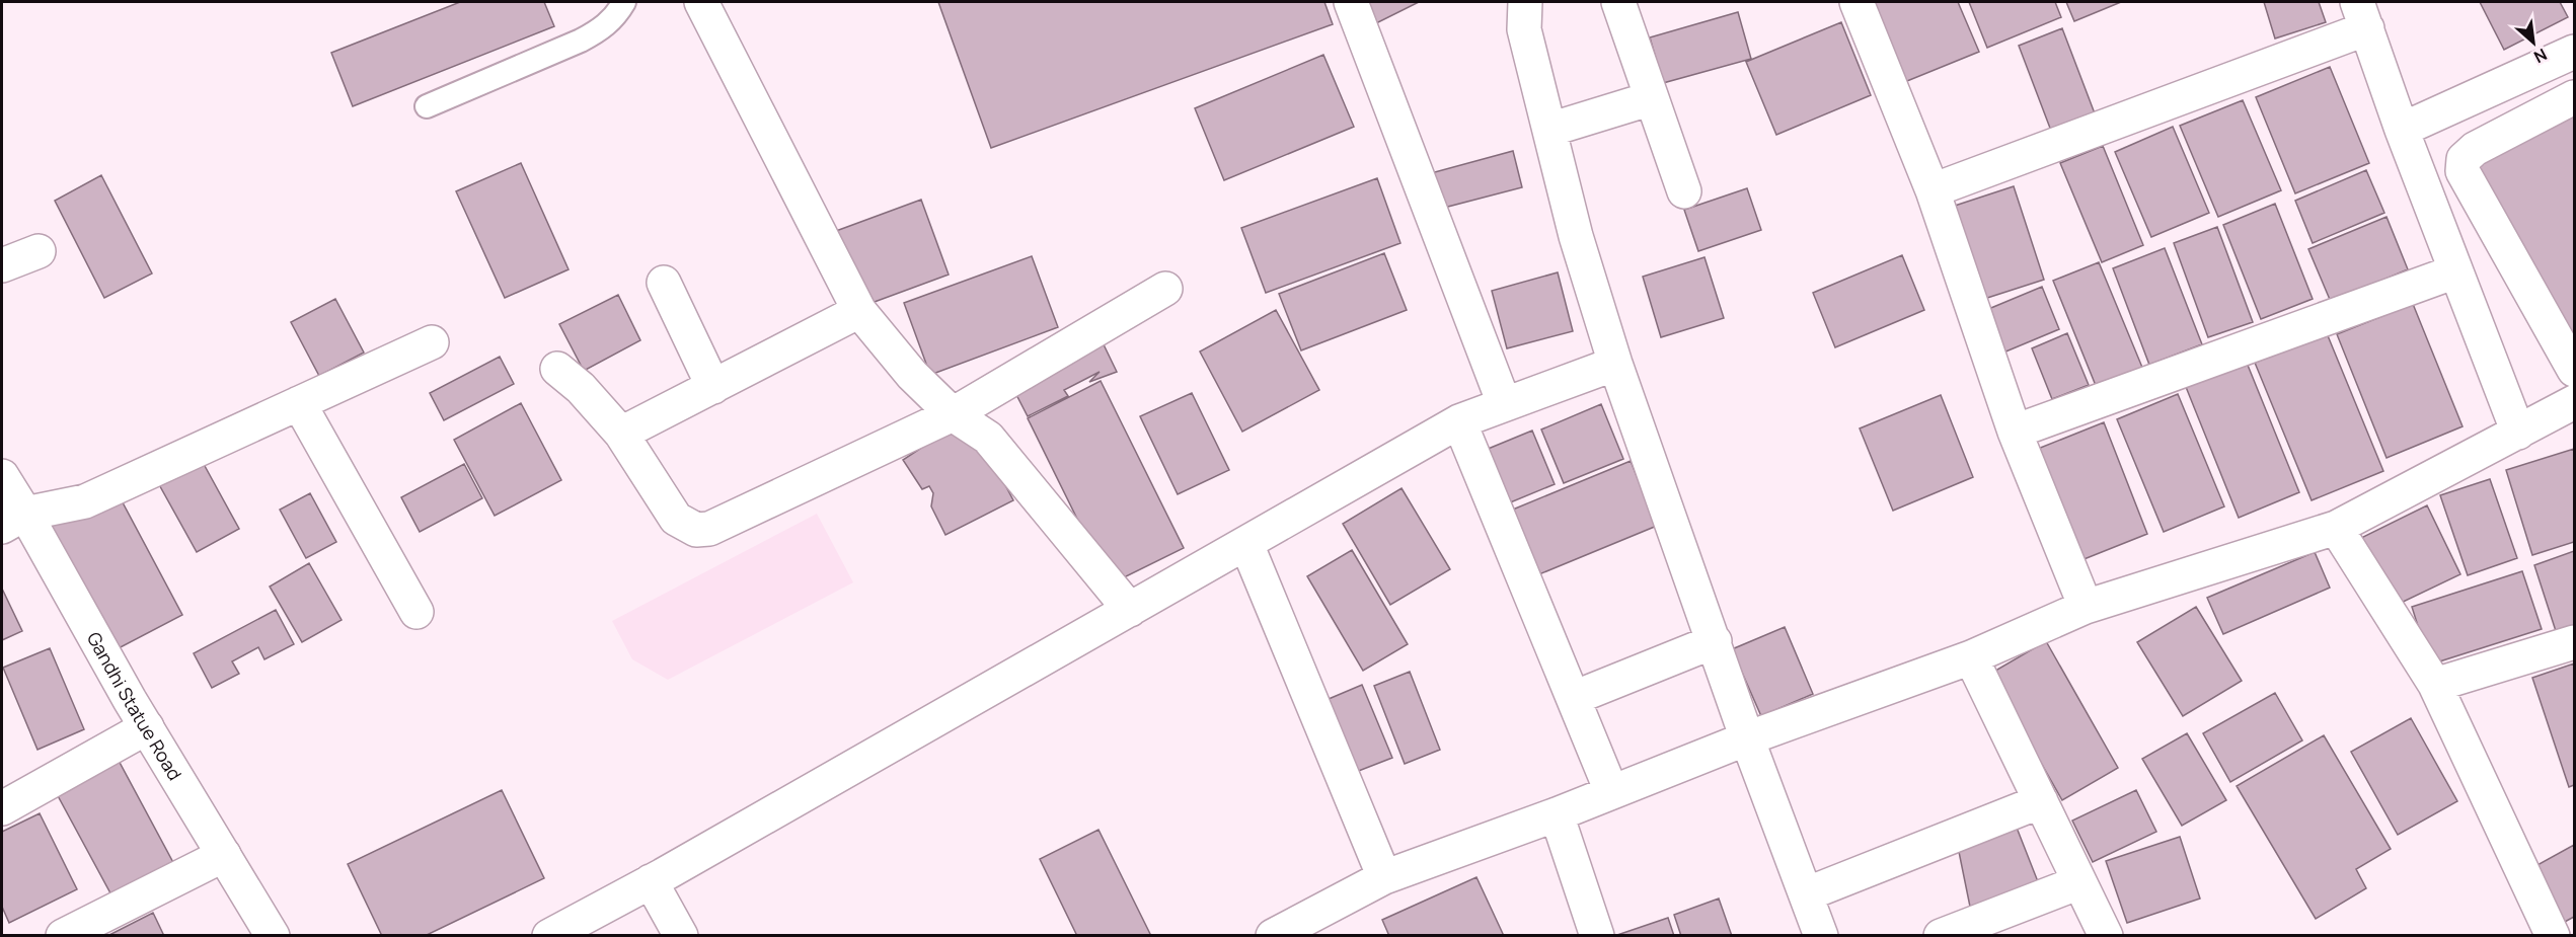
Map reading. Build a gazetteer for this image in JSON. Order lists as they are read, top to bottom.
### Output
{
  "streets": {
    "street": ["Gandhi Statue Road"]
  },
  "north": "bottom right"
}
